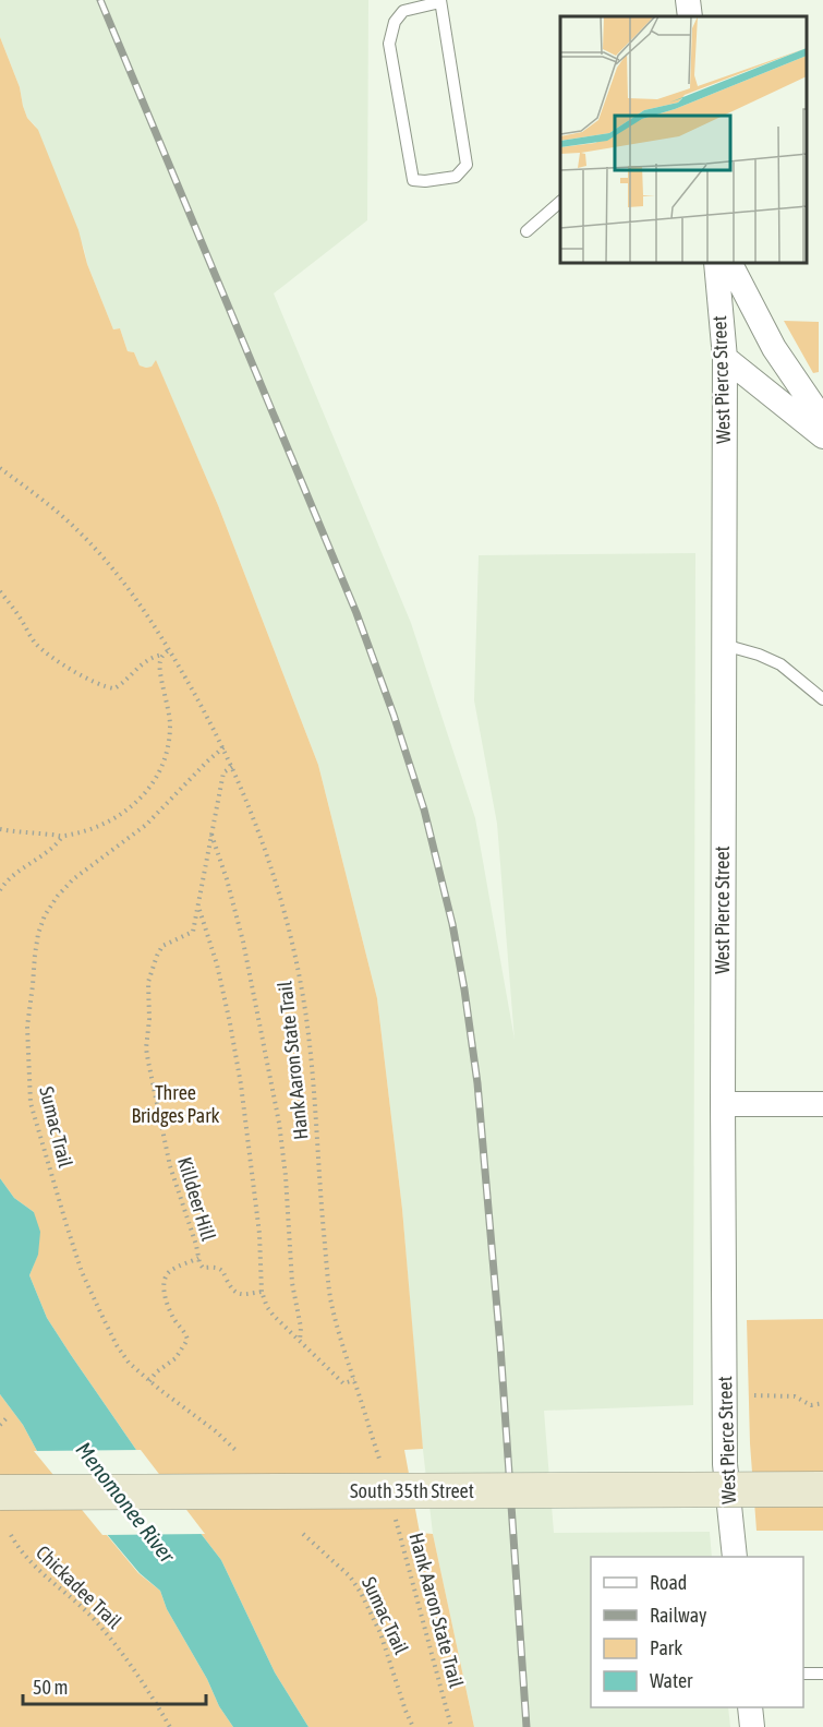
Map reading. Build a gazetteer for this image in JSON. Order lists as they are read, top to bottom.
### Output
{
  "streets": {
    "main road": ["South 35th Street"],
    "street": ["West Pierce Street"],
    "path": [
      "Hank Aaron State Trail",
      "Sumac Trail",
      "Killdeer Hill",
      "Chickadee Trail"
    ]
  },
  "crossings": [
    ["Hank Aaron State Trail", "Sumac Trail"],
    ["Hank Aaron State Trail", "Killdeer Hill"]
  ],
  "water": ["Menomonee River"],
  "parks": ["Three Bridges Park"],
  "legend": [
    "Road",
    "Railway",
    "Park",
    "Water"
  ],
  "scale_bar": "50 m"
}
